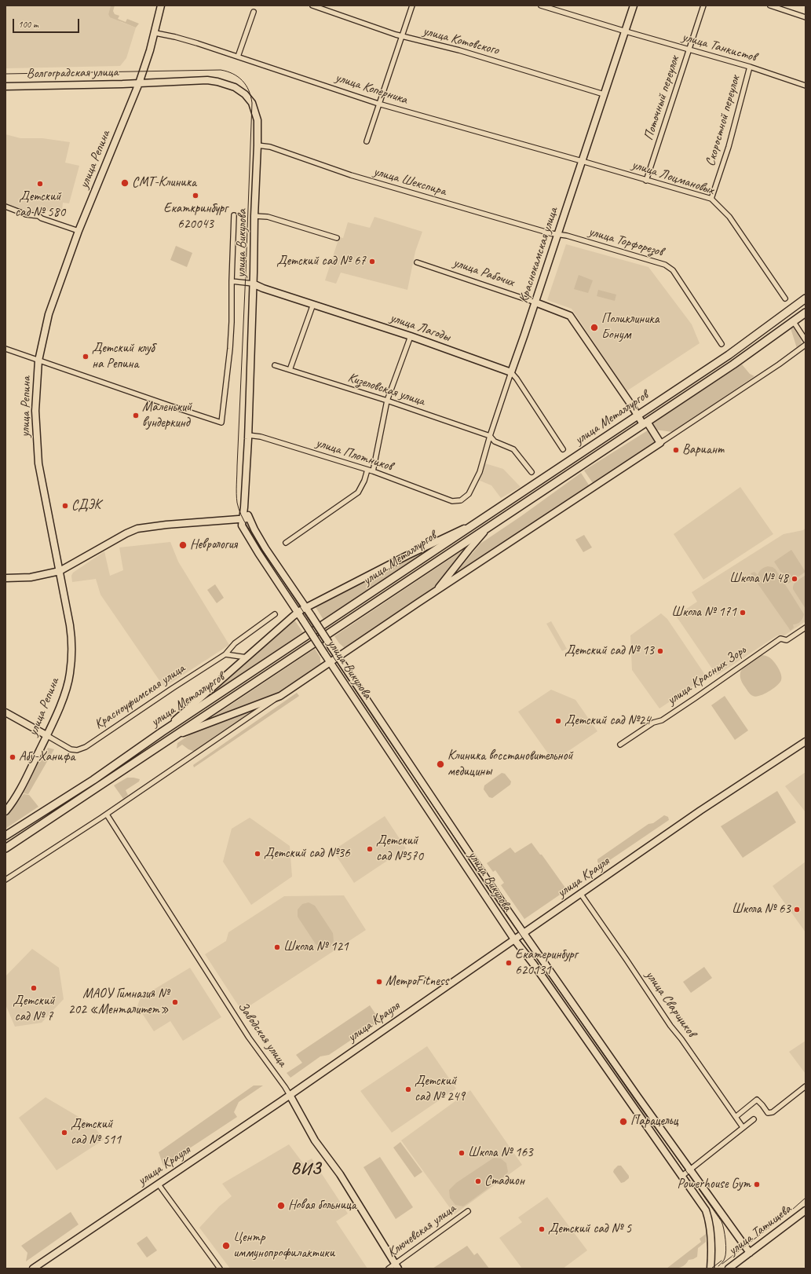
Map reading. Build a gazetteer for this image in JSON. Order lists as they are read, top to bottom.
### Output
{
  "streets": {
    "main road": ["улица Металлургов"],
    "street": [
      "улица Котовского",
      "улица Танкистов",
      "Волгоградская улица",
      "улица Коперника",
      "Поточный переулок",
      "Скоростной переулок",
      "улица Репина",
      "улица Лоцмановых",
      "улица Шекспира",
      "улица Торфорезов",
      "улица Викулова",
      "Краснокамская улица",
      "улица Рабочих",
      "улица Лагоды",
      "Кизеловская улица",
      "улица Плотников",
      "улица Красных Зорь",
      "Красноуфимская улица",
      "улица Крауля",
      "улица Сварщиков",
      "Заводская улица",
      "улица Татищева",
      "Ключевская улица"
    ]
  },
  "crossings": [
    ["улица Котовского", "Краснокамская улица"],
    ["улица Танкистов", "Поточный переулок"],
    ["улица Танкистов", "Скоростной переулок"],
    ["улица Танкистов", "Краснокамская улица"],
    ["Волгоградская улица", "улица Репина"],
    ["Волгоградская улица", "улица Викулова"],
    ["улица Коперника", "улица Репина"],
    ["улица Коперника", "улица Лоцмановых"],
    ["улица Коперника", "Краснокамская улица"],
    ["Поточный переулок", "улица Лоцмановых"],
    ["Скоростной переулок", "улица Лоцмановых"],
    ["улица Репина", "улица Викулова"],
    ["улица Репина", "Красноуфимская улица"],
    ["улица Лоцмановых", "Краснокамская улица"],
    ["улица Шекспира", "улица Торфорезов"],
    ["улица Шекспира", "улица Викулова"],
    ["улица Шекспира", "Краснокамская улица"],
    ["улица Торфорезов", "Краснокамская улица"],
    ["улица Викулова", "улица Лагоды"],
    ["улица Викулова", "улица Плотников"],
    ["улица Викулова", "улица Крауля"],
    ["улица Викулова", "улица Татищева"],
    ["Краснокамская улица", "улица Рабочих"],
    ["Краснокамская улица", "улица Лагоды"],
    ["Краснокамская улица", "Кизеловская улица"],
    ["Краснокамская улица", "улица Плотников"],
    ["улица Рабочих", "улица Металлургов"],
    ["улица Крауля", "улица Сварщиков"],
    ["улица Крауля", "Заводская улица"],
    ["Заводская улица", "Ключевская улица"]
  ],
  "districts": ["ВИЗ"],
  "places": [
    "СМТ-Клиника",
    "Детский сад № 580",
    "Екаткринбург 620043",
    "Детский сад № 67",
    "Поликлиника Бонум",
    "Детский клуб на Репина",
    "Маленький вундеркинд",
    "Вариант",
    "СДЭК",
    "Неврология",
    "Школа № 48",
    "Школа № 171",
    "Детский сад № 13",
    "Детский сад №24",
    "Абу-Ханифа",
    "Клиника восстановительной медицины",
    "Детский сад №570",
    "Детский сад №36",
    "Школа № 63",
    "Школа № 121",
    "Екатеринбург 620131",
    "МетроFitness",
    "Детский сад № 7",
    "МАОУ Гимназия № 202 «Менталитет»",
    "Детский сад № 249",
    "Парацельц",
    "Детский сад № 511",
    "Школа № 163",
    "Стадион",
    "Powerhouse Gym",
    "Новая больница",
    "Детский сад № 5",
    "Центр иммунопрофилактики"
  ],
  "scale_bar": "100 m"
}
